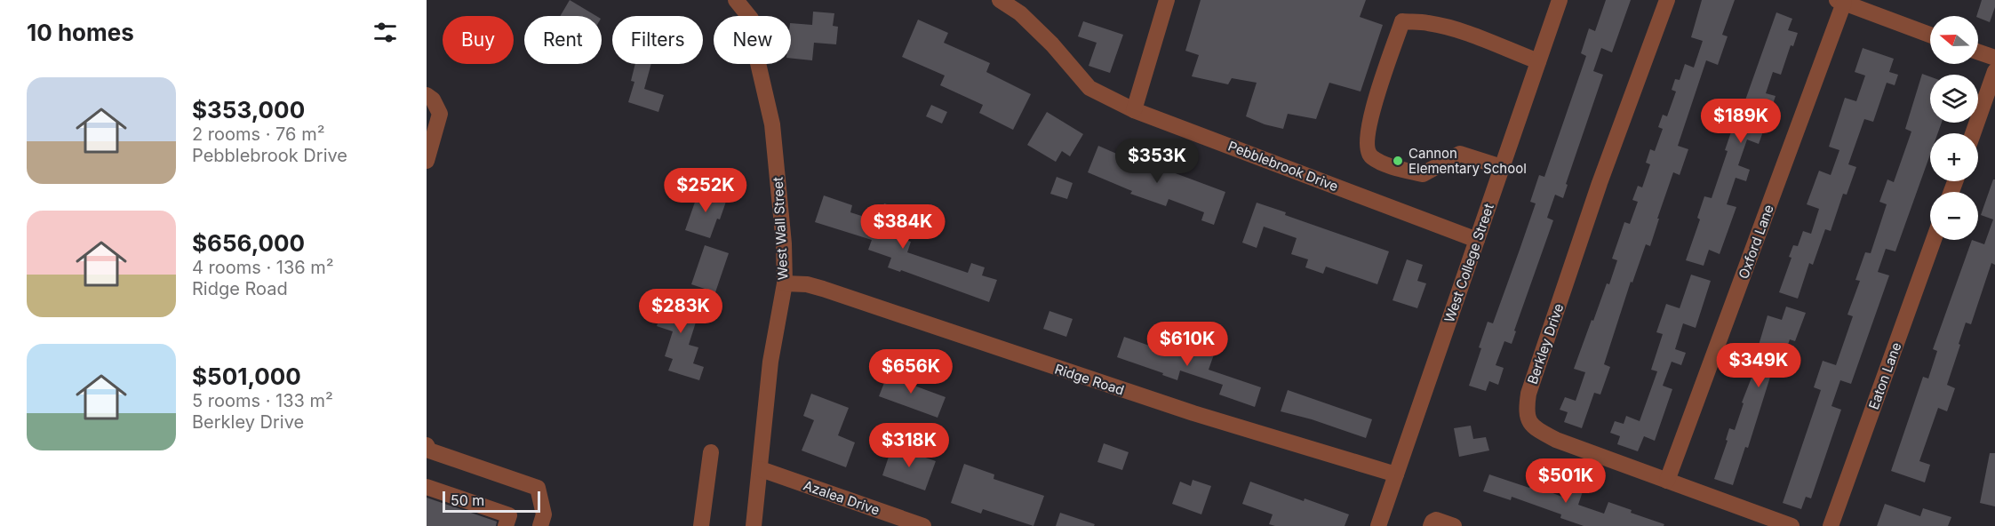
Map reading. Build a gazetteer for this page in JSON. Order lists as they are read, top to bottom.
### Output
{
  "streets": {
    "street": [
      "Pebblebrook Drive",
      "West Wall Street",
      "Oxford Lane",
      "West College Street",
      "Berkley Drive",
      "Eaton Lane",
      "Ridge Road",
      "Azalea Drive"
    ]
  },
  "crossings": [
    ["Pebblebrook Drive", "West College Street"],
    ["West Wall Street", "Ridge Road"],
    ["West Wall Street", "Azalea Drive"],
    ["Oxford Lane", "Berkley Drive"],
    ["West College Street", "Ridge Road"]
  ],
  "places": ["Cannon Elementary School"],
  "scale_bar": "50 m",
  "north": "left",
  "page": {
    "heading": "10 homes",
    "map_buttons": ["+", "−"],
    "chip": [
      "Buy",
      "Rent",
      "Filters",
      "New"
    ],
    "list": [
      {
        "name": "$353,000",
        "note": "2 rooms · 76 m² · Pebblebrook Drive"
      },
      {
        "name": "$656,000",
        "note": "4 rooms · 136 m² · Ridge Road"
      },
      {
        "name": "$501,000",
        "note": "5 rooms · 133 m² · Berkley Drive"
      }
    ],
    "price": [
      "$189K",
      "$353K",
      "$252K",
      "$384K",
      "$283K",
      "$610K",
      "$349K",
      "$656K",
      "$318K",
      "$501K"
    ],
    "scale": "50 m"
  }
}
